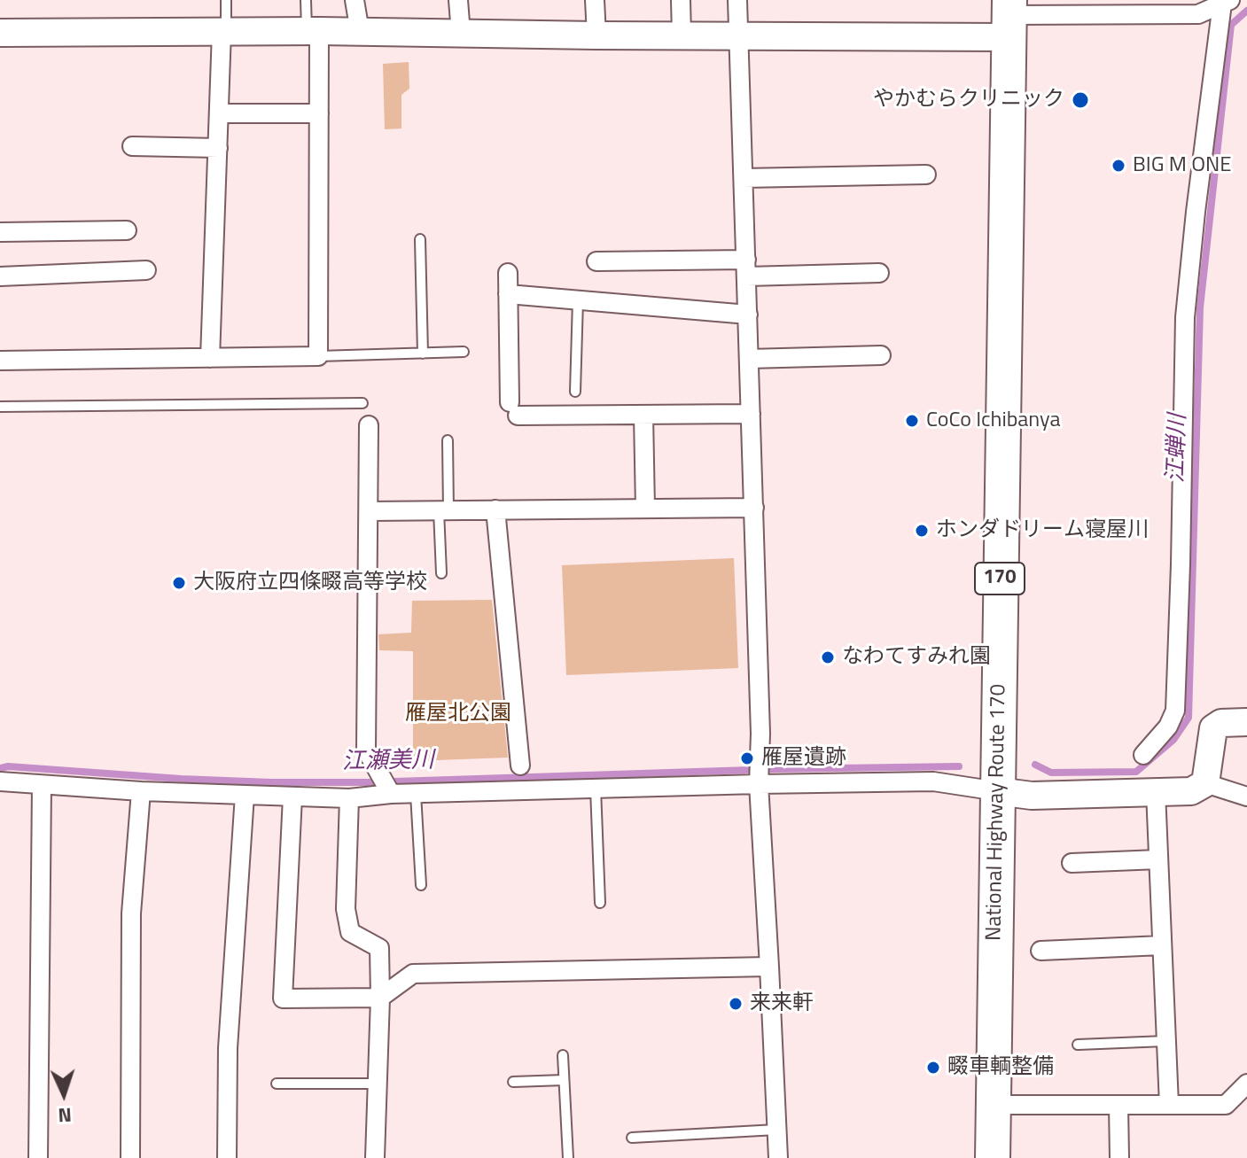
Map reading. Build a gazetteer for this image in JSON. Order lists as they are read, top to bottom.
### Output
{
  "streets": {
    "highway": ["170", "National Highway Route 170"]
  },
  "water": ["江蝉川", "江瀬美川"],
  "parks": ["雁屋北公園"],
  "places": [
    "やかむらクリニック",
    "BIG M ONE",
    "CoCo Ichibanya",
    "ホンダドリーム寝屋川",
    "大阪府立四條畷高等学校",
    "なわてすみれ園",
    "雁屋遺跡",
    "来来軒",
    "畷車輌整備"
  ],
  "north": "bottom"
}
